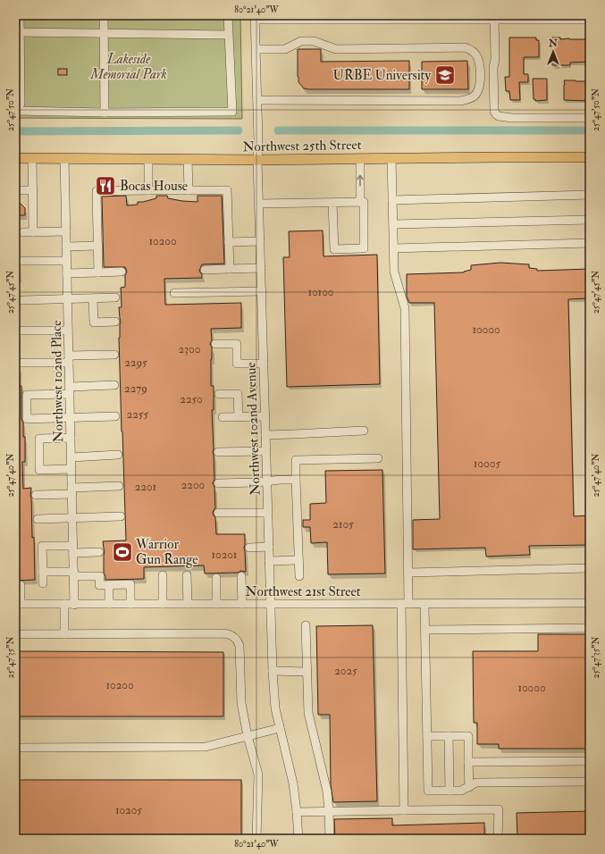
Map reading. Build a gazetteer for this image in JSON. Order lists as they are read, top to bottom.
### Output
{
  "streets": {
    "main road": ["Northwest 25th Street"],
    "street": ["Northwest 102nd Place", "Northwest 102nd Avenue", "Northwest 21st Street"]
  },
  "crossings": [
    ["Northwest 25th Street", "Northwest 102nd Place"],
    ["Northwest 25th Street", "Northwest 102nd Avenue"],
    ["Northwest 102nd Place", "Northwest 21st Street"],
    ["Northwest 102nd Avenue", "Northwest 21st Street"]
  ],
  "parks": ["Lakeside Memorial Park"],
  "places": {
    "school or university": ["URBE University"],
    "restaurant": ["Bocas House"],
    "sports": ["Warrior Gun Range"]
  },
  "house_numbers": [
    "10200",
    "10100",
    "10000",
    "2300",
    "2295",
    "2279",
    "2250",
    "2255",
    "10005",
    "2200",
    "2201",
    "2105",
    "10201",
    "2025",
    "10200",
    "10000",
    "10205"
  ],
  "north": "top",
  "coordinates": [
    "80°21'40\"W",
    "25°47'50\"N",
    "25°47'45\"N",
    "25°47'40\"N",
    "25°47'35\"N"
  ]
}
